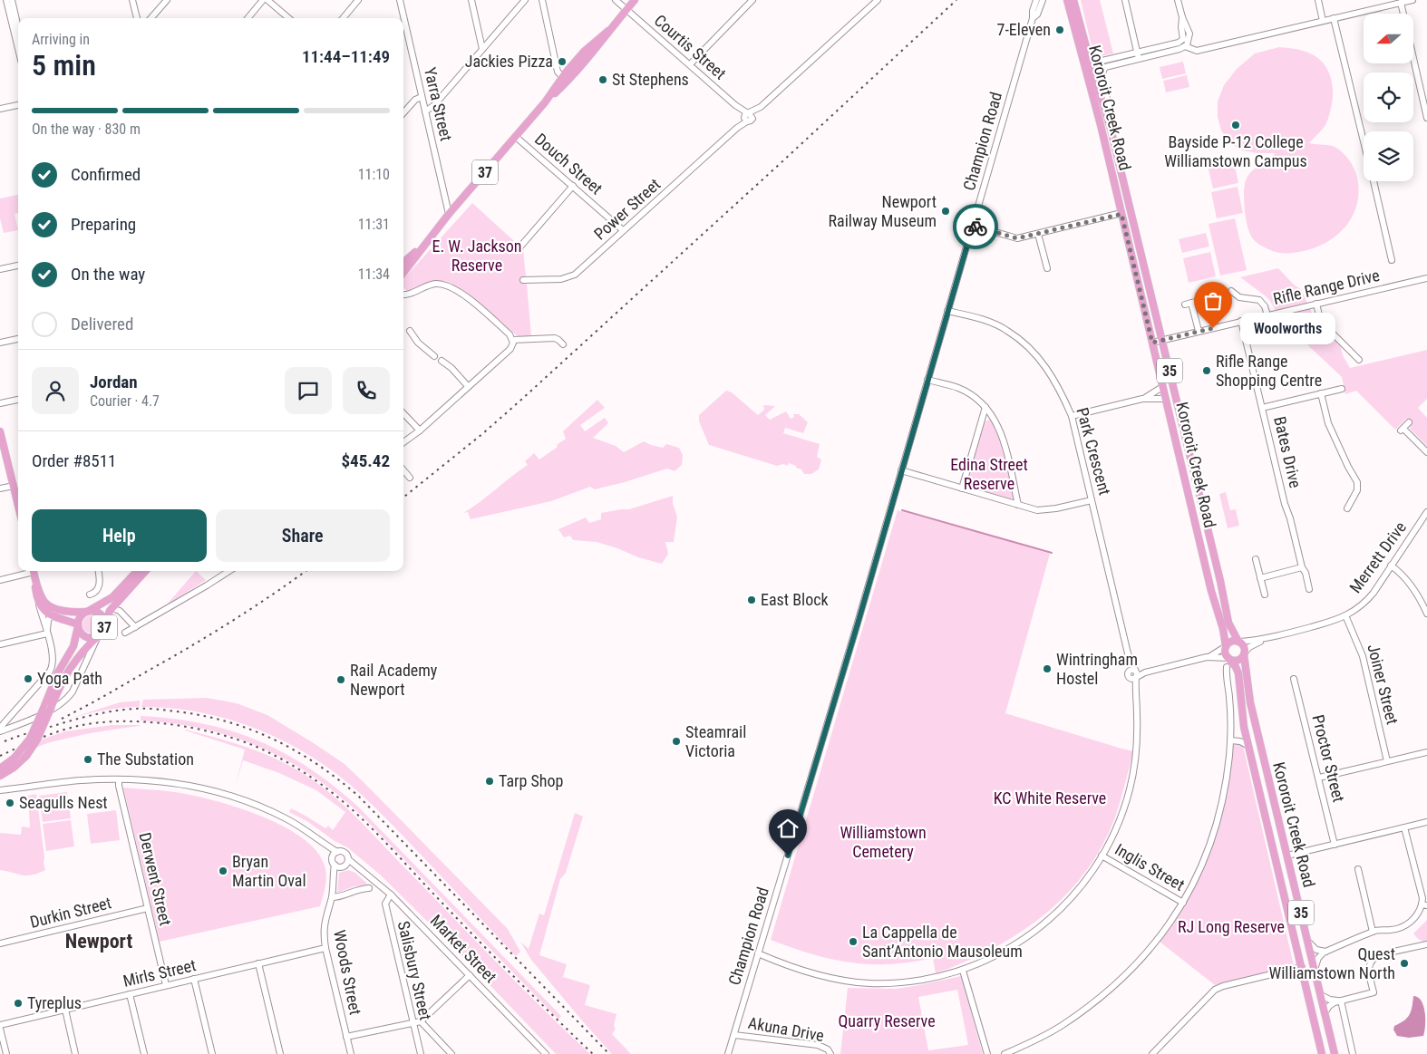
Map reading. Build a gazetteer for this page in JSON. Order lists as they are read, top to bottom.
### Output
{
  "streets": {
    "main road": ["Kororoit Creek Road", "37", "35"],
    "street": [
      "Courtis Street",
      "Yarra Street",
      "Champion Road",
      "Douch Street",
      "Power Street",
      "Rifle Range Drive",
      "Park Crescent",
      "Bates Drive",
      "Merrett Drive",
      "Joiner Street",
      "Proctor Street",
      "Inglis Street",
      "Derwent Street",
      "Durkin Street",
      "Market Street",
      "Salisbury Street",
      "Woods Street",
      "Mirls Street",
      "Akuna Drive"
    ]
  },
  "crossings": [
    ["Courtis Street", "37"],
    ["Courtis Street", "Power Street"],
    ["Yarra Street", "37"],
    ["Kororoit Creek Road", "Rifle Range Drive"],
    ["Kororoit Creek Road", "35"],
    ["Kororoit Creek Road", "Merrett Drive"],
    ["Champion Road", "Park Crescent"],
    ["Champion Road", "Akuna Drive"],
    ["Douch Street", "37"],
    ["Douch Street", "Power Street"],
    ["Rifle Range Drive", "Bates Drive"],
    ["35", "Merrett Drive"],
    ["Merrett Drive", "Joiner Street"],
    ["Derwent Street", "Durkin Street"],
    ["Derwent Street", "Mirls Street"],
    ["Market Street", "Salisbury Street"],
    ["Market Street", "Woods Street"],
    ["Woods Street", "Mirls Street"]
  ],
  "districts": ["Newport"],
  "parks": [
    "E. W. Jackson Reserve",
    "Edina Street Reserve",
    "KC White Reserve",
    "Williamstown Cemetery",
    "RJ Long Reserve",
    "Quarry Reserve"
  ],
  "places": [
    "7-Eleven",
    "Jackies Pizza",
    "St Stephens",
    "Bayside P-12 College Williamstown Campus",
    "Newport Railway Museum",
    "Woolworths",
    "Rifle Range Shopping Centre",
    "East Block",
    "Wintringham Hostel",
    "Yoga Path",
    "Rail Academy Newport",
    "Steamrail Victoria",
    "The Substation",
    "Tarp Shop",
    "Seagulls Nest",
    "Bryan Martin Oval",
    "La Cappella de Sant’Antonio Mausoleum",
    "Quest Williamstown North",
    "Tyreplus"
  ],
  "north": "left",
  "page": {
    "heading": ["5 min", "Arriving in", "11:44–11:49"],
    "panel": [
      "Jordan",
      "Courier · 4.7",
      "Order #8511",
      "$45.42"
    ],
    "bar": "On the way · 830 m",
    "list": [
      ["Confirmed", "11:10"],
      ["Preparing", "11:31"],
      ["On the way", "11:34"],
      "Delivered"
    ],
    "bubble": "Woolworths",
    "buttons": ["Help", "Share"]
  }
}
